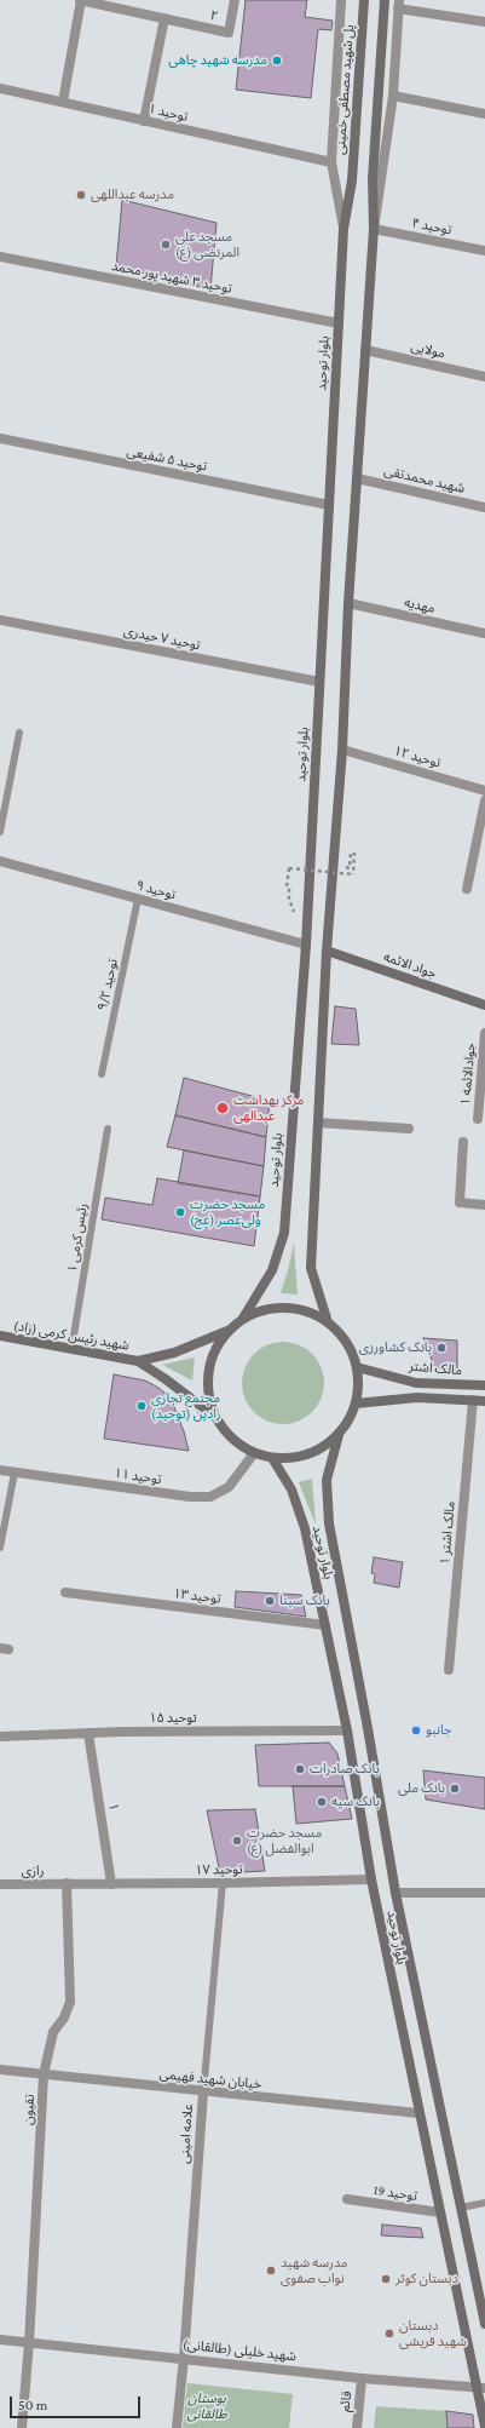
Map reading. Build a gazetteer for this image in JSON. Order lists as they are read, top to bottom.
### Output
{
  "streets": {
    "main road": [
      "پل شهید مصطفی خمینی",
      "بلوار توحید",
      "جواد الائمه",
      "شهید رئیس کرمی (زاد)",
      "مالک اشتر"
    ],
    "street": [
      "۲",
      "توحید ۱",
      "توحید ۴",
      "توحید ۳ شهيد پور محمد",
      "مولایی",
      "توحید ۵ شفیعی",
      "شهید محمدتقی",
      "مهدیه",
      "توحید ۷ حیدری",
      "توحید ۱۲",
      "توحید ۹",
      "جوادالائمه ۱",
      "توحید ۱۱",
      "مالک اشتر ۱",
      "توحید ۱۳",
      "توحید ۱۵",
      "۱",
      "توحید ۱۷",
      "رازی",
      "خیابان شهید فهیمی",
      "تقیون",
      "علامه امینی",
      "توحید 19",
      "شهید خلیلی (طالقانی)",
      "قائم"
    ],
    "lane": ["توحید ۹/۲", "رئیس کرمی ۱"]
  },
  "crossings": [
    ["پل شهید مصطفی خمینی", "بلوار توحید"],
    ["توحید ۳ شهيد پور محمد", "بلوار توحید"],
    ["بلوار توحید", "توحید ۵ شفیعی"],
    ["بلوار توحید", "توحید ۷ حیدری"],
    ["بلوار توحید", "توحید ۹"],
    ["بلوار توحید", "مالک اشتر"],
    ["بلوار توحید", "توحید ۱۱"],
    ["بلوار توحید", "توحید ۱۳"],
    ["بلوار توحید", "توحید ۱۵"],
    ["بلوار توحید", "توحید ۱۷"],
    ["بلوار توحید", "خیابان شهید فهیمی"],
    ["بلوار توحید", "توحید 19"],
    ["بلوار توحید", "شهید خلیلی (طالقانی)"],
    ["توحید ۹", "توحید ۹/۲"],
    ["رئیس کرمی ۱", "شهید رئیس کرمی (زاد)"],
    ["مالک اشتر", "توحید ۱۱"],
    ["توحید ۱۵", "۱"],
    ["۱", "توحید ۱۷"],
    ["توحید ۱۷", "رازی"],
    ["توحید ۱۷", "تقیون"],
    ["توحید ۱۷", "علامه امینی"],
    ["رازی", "تقیون"],
    ["خیابان شهید فهیمی", "تقیون"],
    ["خیابان شهید فهیمی", "علامه امینی"],
    ["تقیون", "شهید خلیلی (طالقانی)"],
    ["علامه امینی", "شهید خلیلی (طالقانی)"],
    ["شهید خلیلی (طالقانی)", "قائم"]
  ],
  "parks": ["بوستان طالقانی"],
  "places": [
    "مدرسه شهید چاهی",
    "مدرسه عبداللهی",
    "مسجد علی المرتضی (ع)",
    "مرکز بهداشت عبدالهی",
    "مسجد حضرت ولی‌عصر (عج)",
    "بانک کشاورزی",
    "مجتمع تجاری رادین (توحید)",
    "بانک سینا",
    "جانبو",
    "بانک صادرات",
    "بانک ملی",
    "بانک سپه",
    "مسجد حضرت ابوالفضل (ع)",
    "مدرسه شهید نواب صفوی",
    "دبستان کوثر",
    "دبستان شهید قریشی"
  ],
  "scale_bar": "50 m"
}
